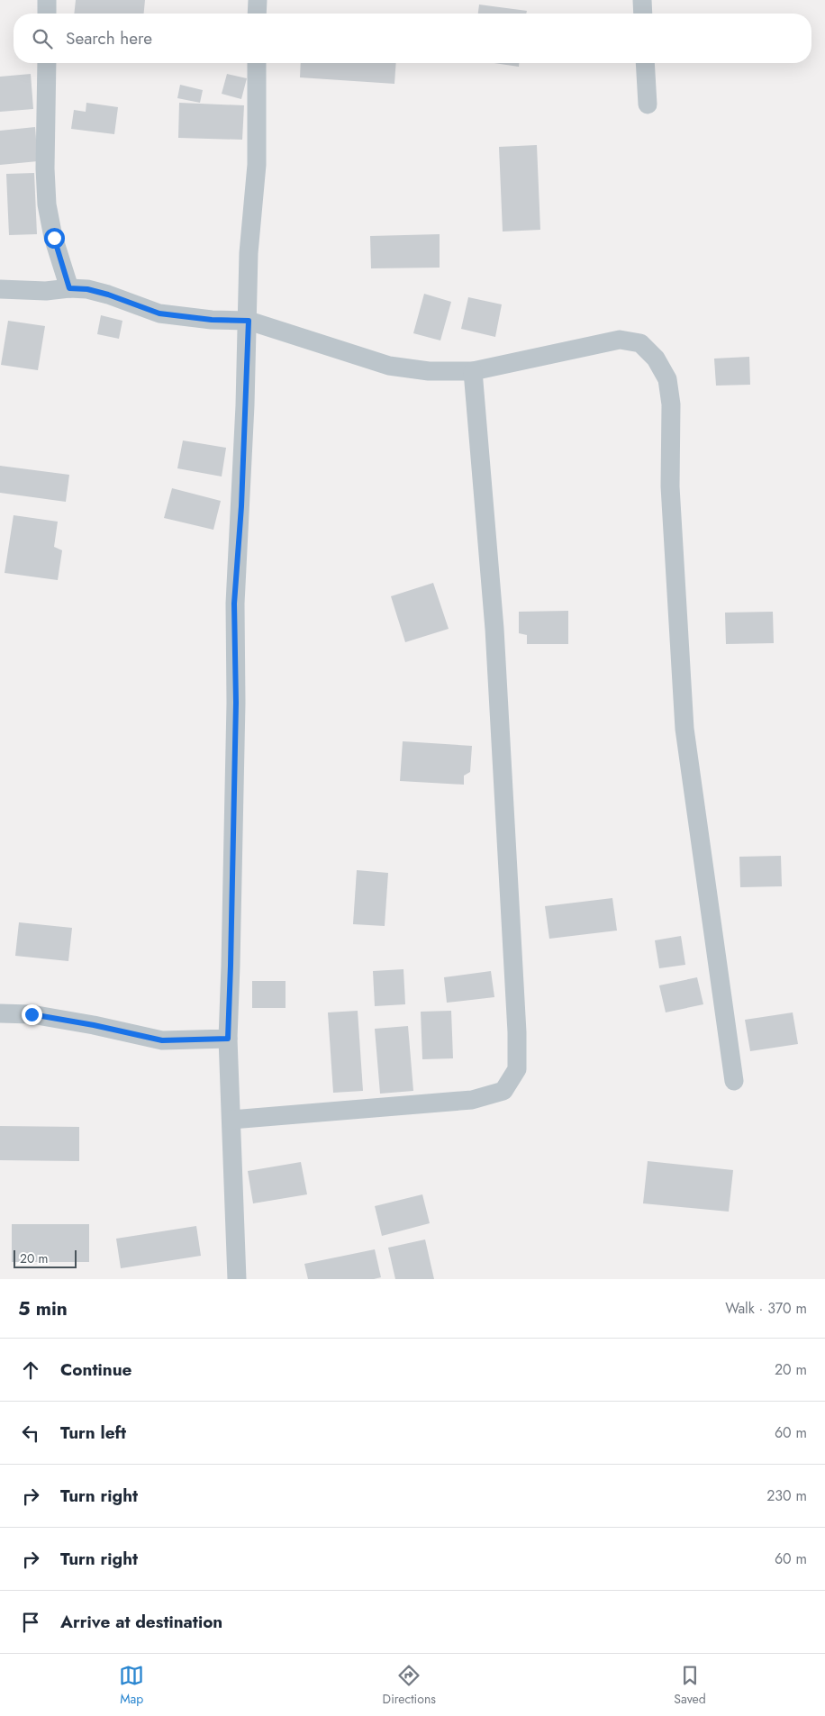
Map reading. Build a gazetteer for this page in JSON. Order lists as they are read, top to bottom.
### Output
{
  "scale_bar": "20 m",
  "page": {
    "search": "Search here",
    "scale": "20 m",
    "heading": ["5 min", "Walk · 370 m"],
    "list": [
      ["Continue", "20 m"],
      ["Turn left", "60 m"],
      ["Turn right", "230 m"],
      ["Turn right", "60 m"],
      "Arrive at destination"
    ],
    "nav": ["Map", "Directions", "Saved"]
  }
}
